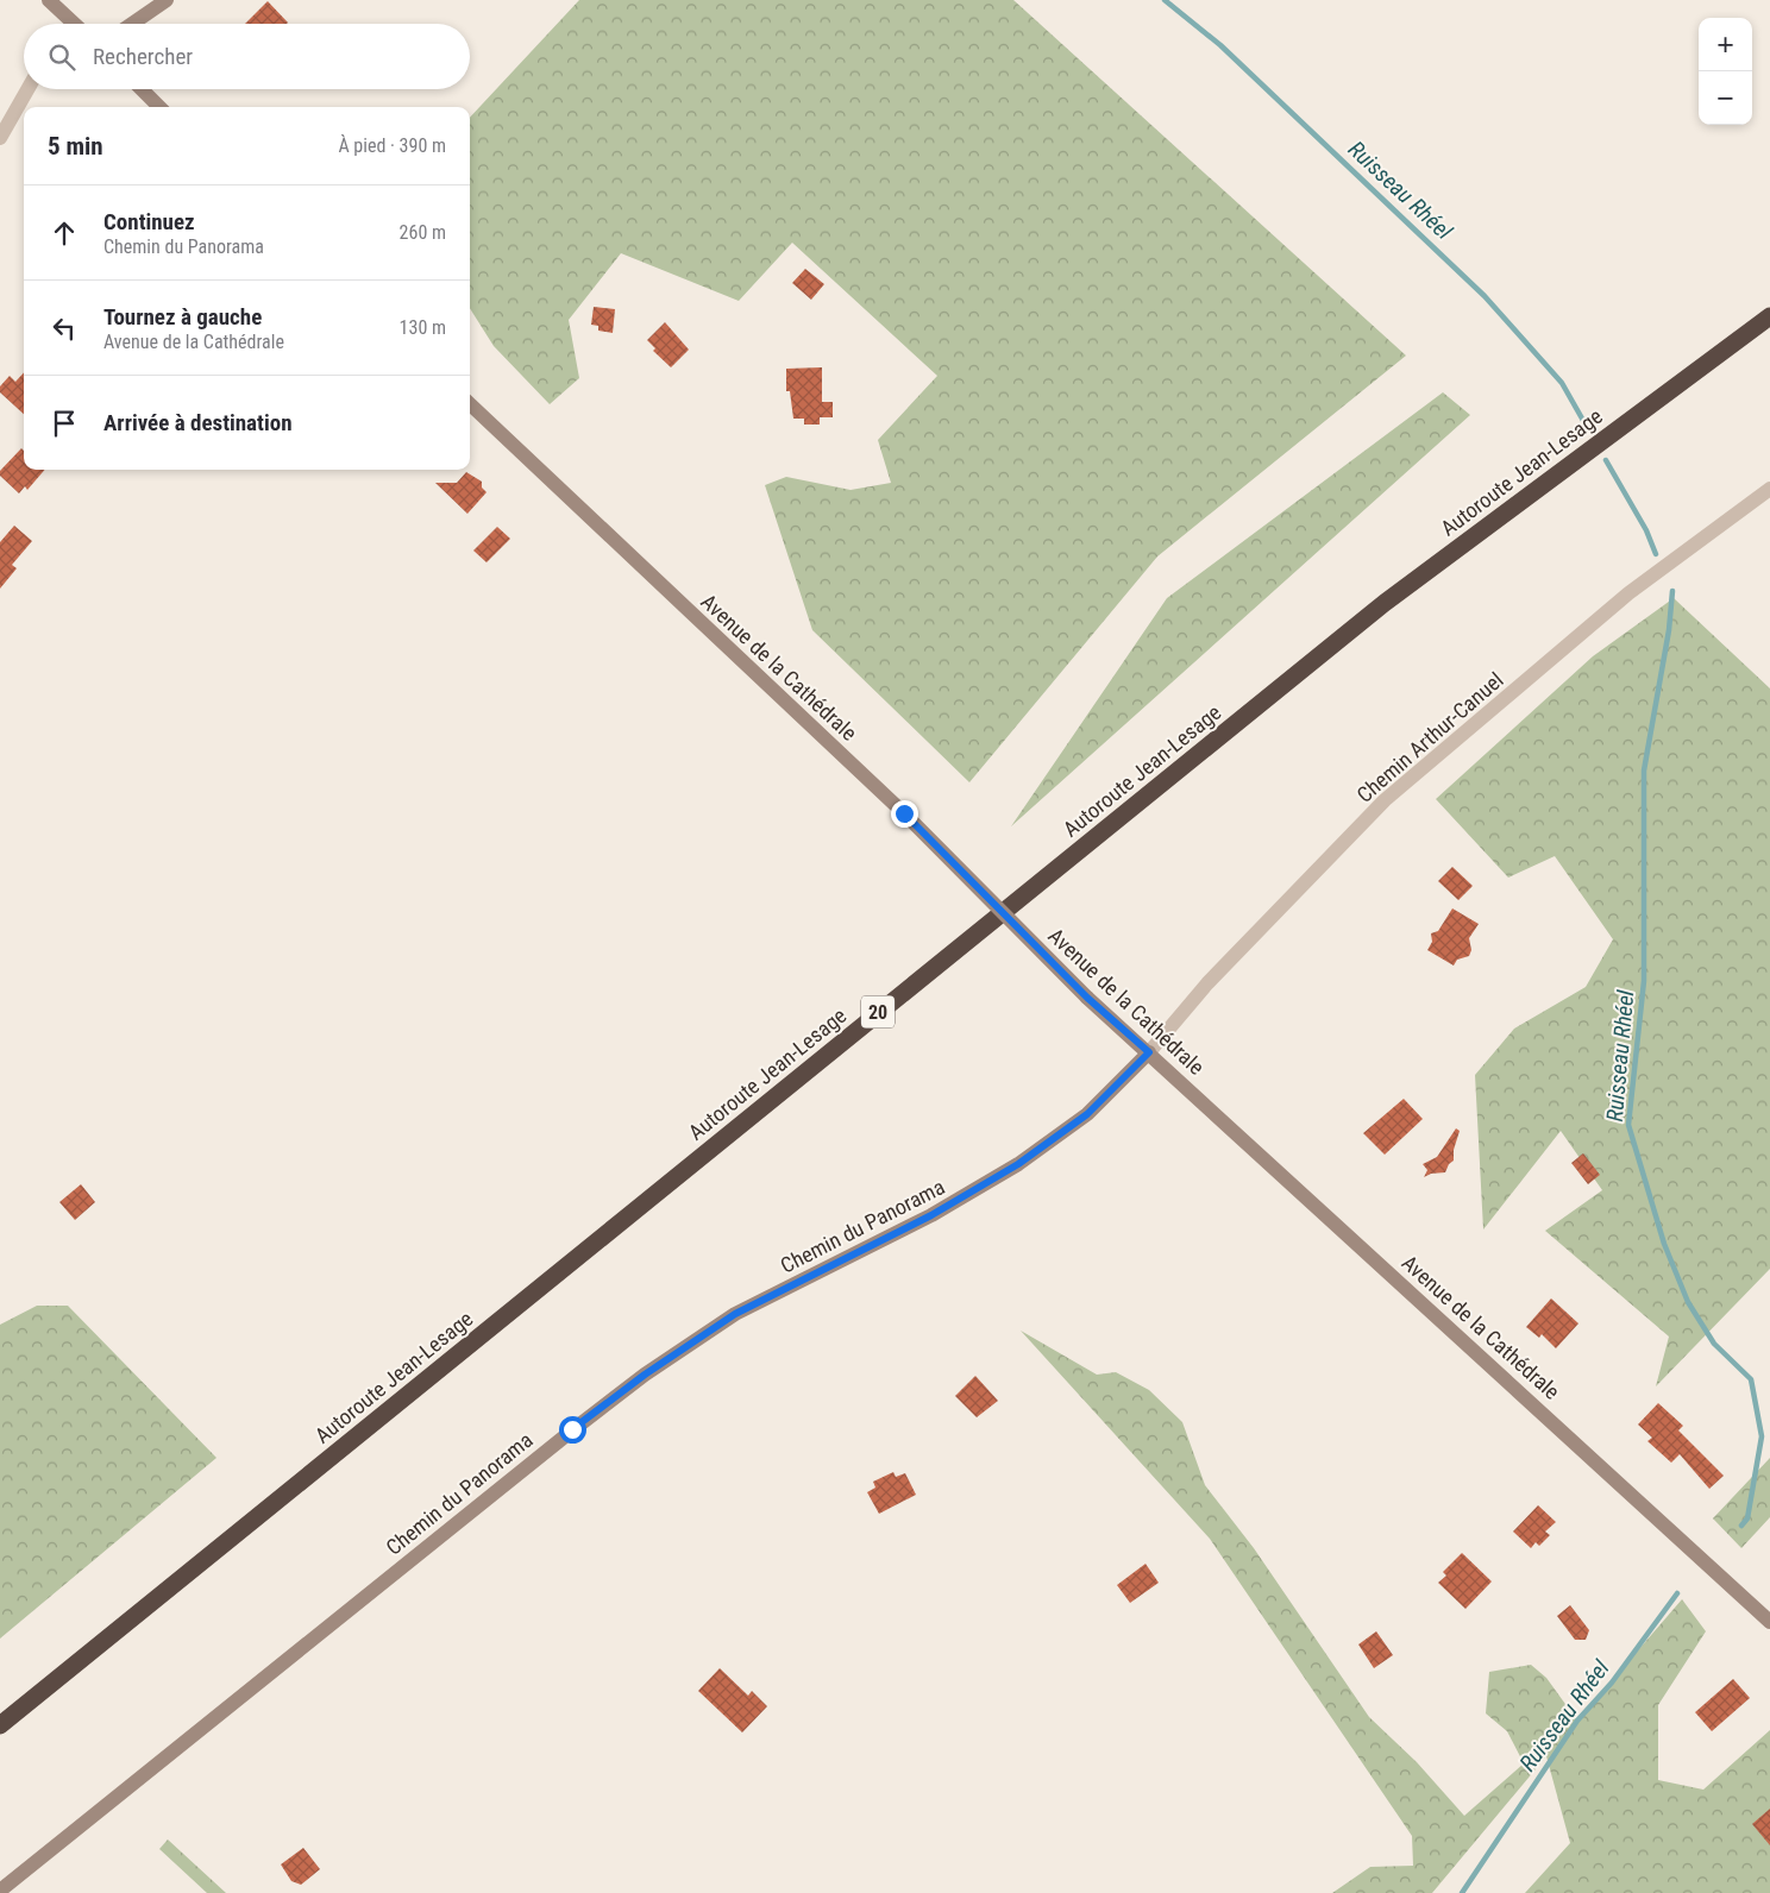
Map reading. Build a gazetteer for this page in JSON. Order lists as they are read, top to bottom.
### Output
{
  "streets": {
    "highway": ["Autoroute Jean-Lesage", "20"],
    "street": ["Avenue de la Cathédrale", "Chemin Arthur-Canuel", "Chemin du Panorama"]
  },
  "crossings": [
    ["Avenue de la Cathédrale", "Chemin Arthur-Canuel"],
    ["Avenue de la Cathédrale", "Chemin du Panorama"],
    ["Chemin Arthur-Canuel", "Chemin du Panorama"]
  ],
  "water": ["Ruisseau Rhéel"],
  "page": {
    "map_buttons": ["+", "−"],
    "search": "Rechercher",
    "heading": ["5 min", "À pied · 390 m"],
    "list": [
      ["Continuez", "Chemin du Panorama", "260 m"],
      ["Tournez à gauche", "Avenue de la Cathédrale", "130 m"],
      "Arrivée à destination"
    ]
  }
}
